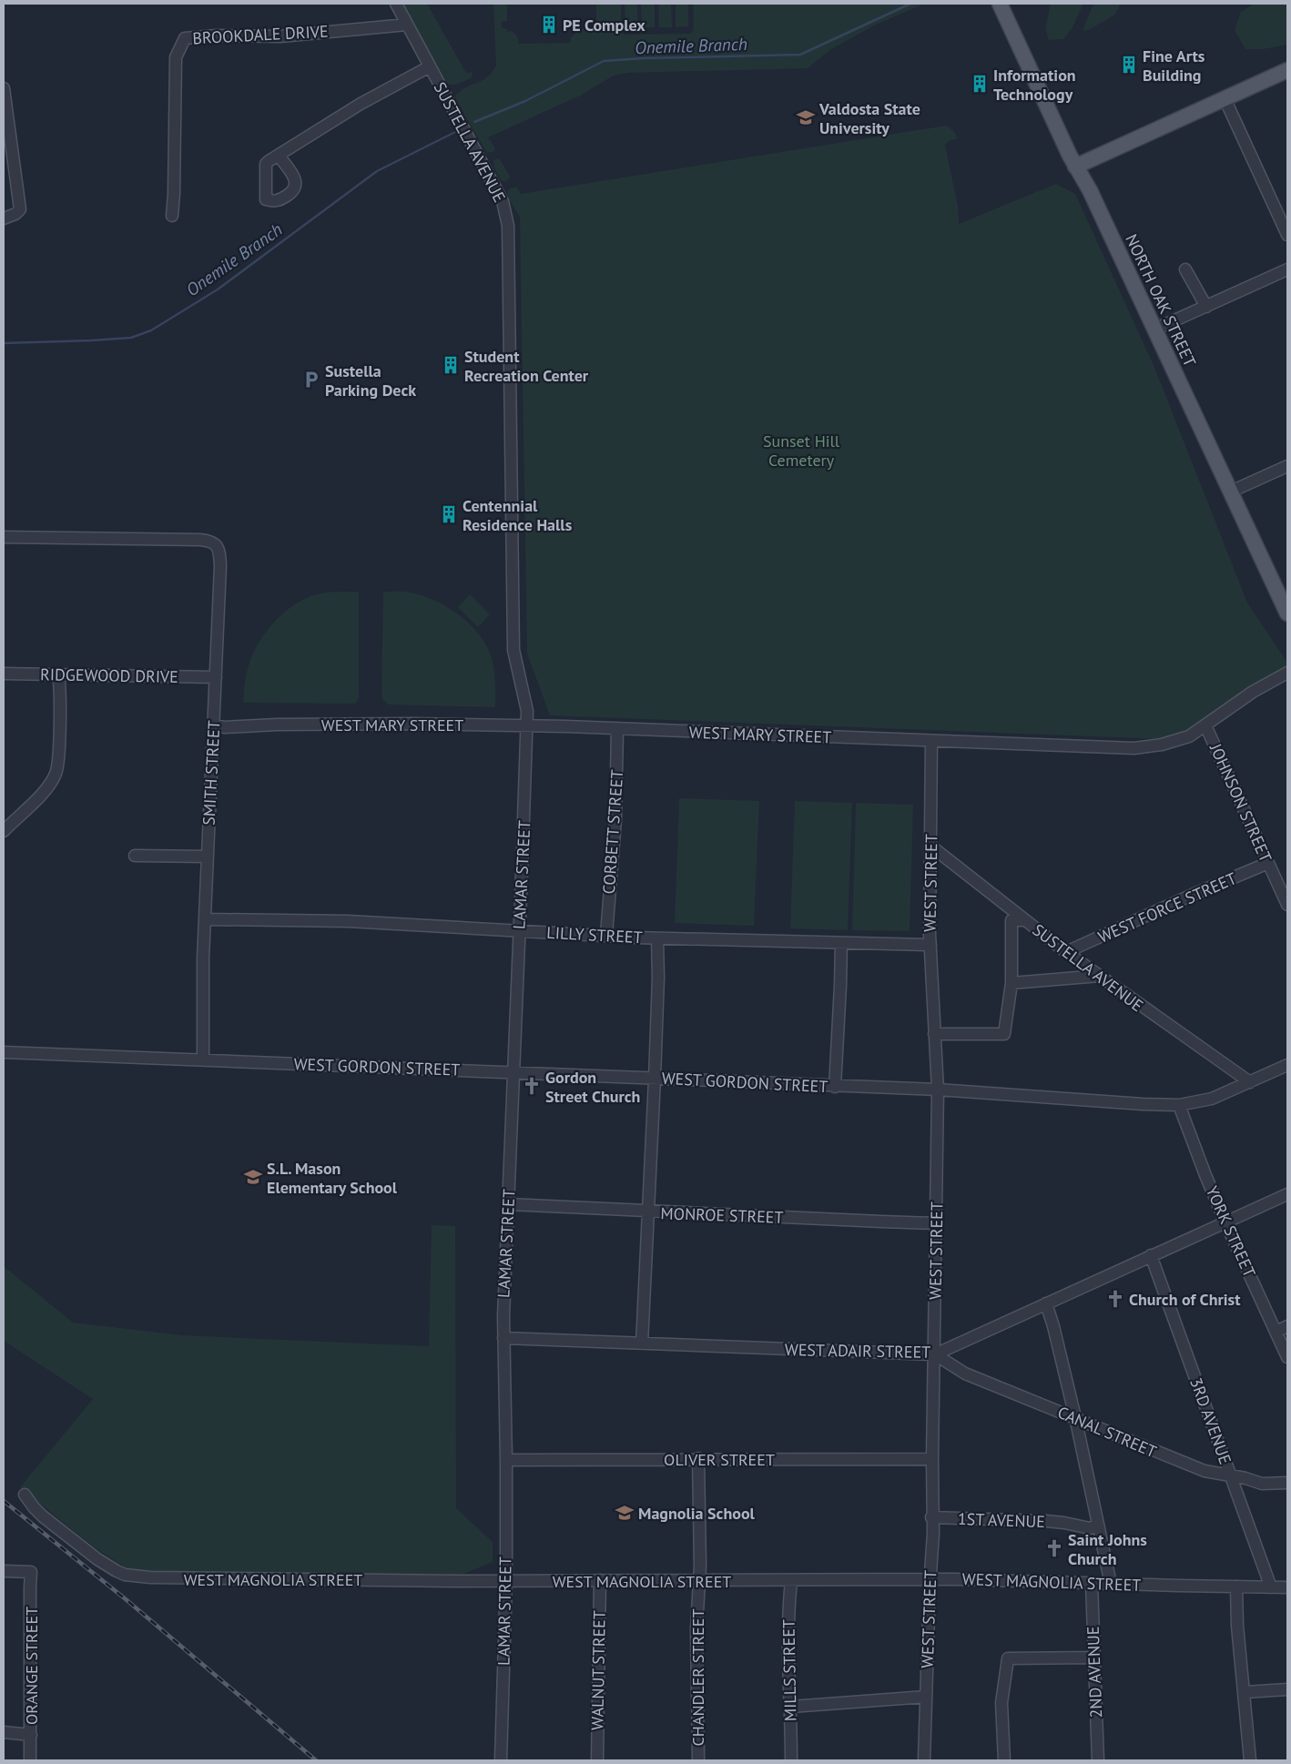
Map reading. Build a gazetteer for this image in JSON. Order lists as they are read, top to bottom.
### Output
{
  "streets": {
    "main road": ["NORTH OAK STREET"],
    "street": [
      "BROOKDALE DRIVE",
      "SUSTELLA AVENUE",
      "RIDGEWOOD DRIVE",
      "WEST MARY STREET",
      "SMITH STREET",
      "JOHNSON STREET",
      "CORBETT STREET",
      "LAMAR STREET",
      "WEST STREET",
      "WEST FORCE STREET",
      "LILLY STREET",
      "WEST GORDON STREET",
      "MONROE STREET",
      "YORK STREET",
      "WEST ADAIR STREET",
      "3RD AVENUE",
      "CANAL STREET",
      "OLIVER STREET",
      "1ST AVENUE",
      "WEST MAGNOLIA STREET",
      "ORANGE STREET",
      "WALNUT STREET",
      "MILLS STREET",
      "2ND AVENUE",
      "CHANDLER STREET"
    ]
  },
  "crossings": [
    ["BROOKDALE DRIVE", "SUSTELLA AVENUE"],
    ["SUSTELLA AVENUE", "WEST MARY STREET"],
    ["SUSTELLA AVENUE", "LAMAR STREET"],
    ["SUSTELLA AVENUE", "WEST STREET"],
    ["SUSTELLA AVENUE", "WEST FORCE STREET"],
    ["SUSTELLA AVENUE", "WEST GORDON STREET"],
    ["RIDGEWOOD DRIVE", "SMITH STREET"],
    ["WEST MARY STREET", "SMITH STREET"],
    ["WEST MARY STREET", "JOHNSON STREET"],
    ["WEST MARY STREET", "CORBETT STREET"],
    ["WEST MARY STREET", "LAMAR STREET"],
    ["WEST MARY STREET", "WEST STREET"],
    ["SMITH STREET", "LILLY STREET"],
    ["SMITH STREET", "WEST GORDON STREET"],
    ["JOHNSON STREET", "WEST FORCE STREET"],
    ["CORBETT STREET", "LILLY STREET"],
    ["LAMAR STREET", "LILLY STREET"],
    ["LAMAR STREET", "WEST GORDON STREET"],
    ["LAMAR STREET", "MONROE STREET"],
    ["LAMAR STREET", "WEST ADAIR STREET"],
    ["LAMAR STREET", "OLIVER STREET"],
    ["LAMAR STREET", "WEST MAGNOLIA STREET"],
    ["WEST STREET", "LILLY STREET"],
    ["WEST STREET", "WEST GORDON STREET"],
    ["WEST STREET", "MONROE STREET"],
    ["WEST STREET", "WEST ADAIR STREET"],
    ["WEST STREET", "CANAL STREET"],
    ["WEST STREET", "OLIVER STREET"],
    ["WEST STREET", "1ST AVENUE"],
    ["WEST STREET", "WEST MAGNOLIA STREET"],
    ["WEST GORDON STREET", "YORK STREET"],
    ["YORK STREET", "WEST ADAIR STREET"],
    ["WEST ADAIR STREET", "3RD AVENUE"],
    ["WEST ADAIR STREET", "CANAL STREET"],
    ["3RD AVENUE", "CANAL STREET"],
    ["3RD AVENUE", "WEST MAGNOLIA STREET"],
    ["OLIVER STREET", "CHANDLER STREET"],
    ["WEST MAGNOLIA STREET", "WALNUT STREET"],
    ["WEST MAGNOLIA STREET", "MILLS STREET"],
    ["WEST MAGNOLIA STREET", "2ND AVENUE"],
    ["WEST MAGNOLIA STREET", "CHANDLER STREET"]
  ],
  "water": ["Onemile Branch"],
  "parks": ["Sunset Hill Cemetery"],
  "places": {
    "building": [
      "PE Complex",
      "Fine Arts Building",
      "Information Technology",
      "Student Recreation Center",
      "Centennial Residence Halls"
    ],
    "school or university": ["Valdosta State University", "S.L. Mason Elementary School", "Magnolia School"],
    "parking": ["Sustella Parking Deck"],
    "church": ["Gordon Street Church", "Church of Christ", "Saint Johns Church"]
  }
}
